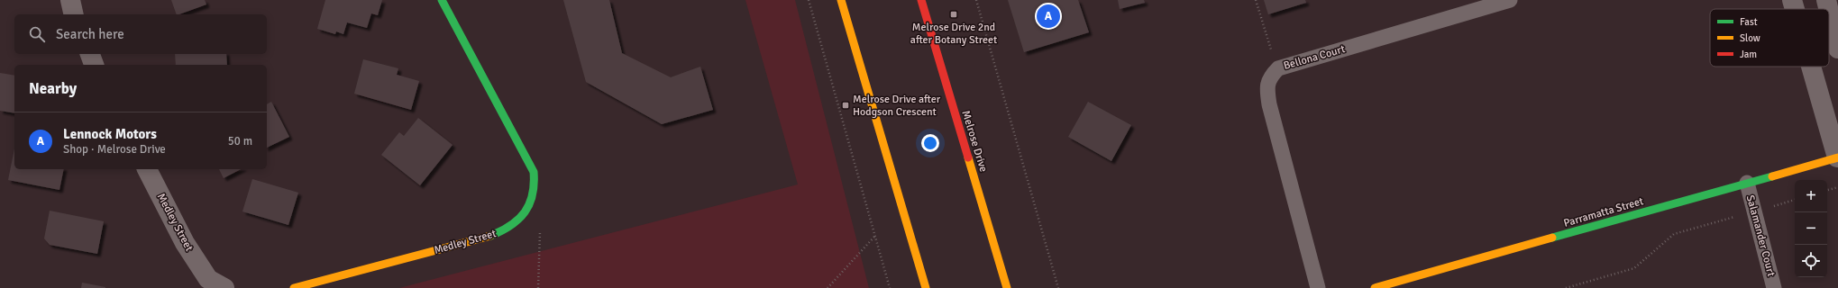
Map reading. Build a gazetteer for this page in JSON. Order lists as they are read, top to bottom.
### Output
{
  "streets": {
    "street": ["Melrose Drive", "Parramatta Street", "Medley Street"],
    "lane": ["Bellona Court", "Salamander Court"]
  },
  "crossings": [
    ["Parramatta Street", "Salamander Court"]
  ],
  "places": {
    "transit": ["Melrose Drive 2nd after Botany Street", "Melrose Drive after Hodgson Crescent"]
  },
  "legend": ["Fast", "Slow", "Jam"],
  "page": {
    "pins": "A",
    "search": "Search here",
    "heading": "Nearby",
    "list": [
      {
        "mark": "A",
        "name": "Lennock Motors",
        "note": "Shop · Melrose Drive",
        "value": "50 m"
      }
    ],
    "map_buttons": ["+", "−"]
  }
}
